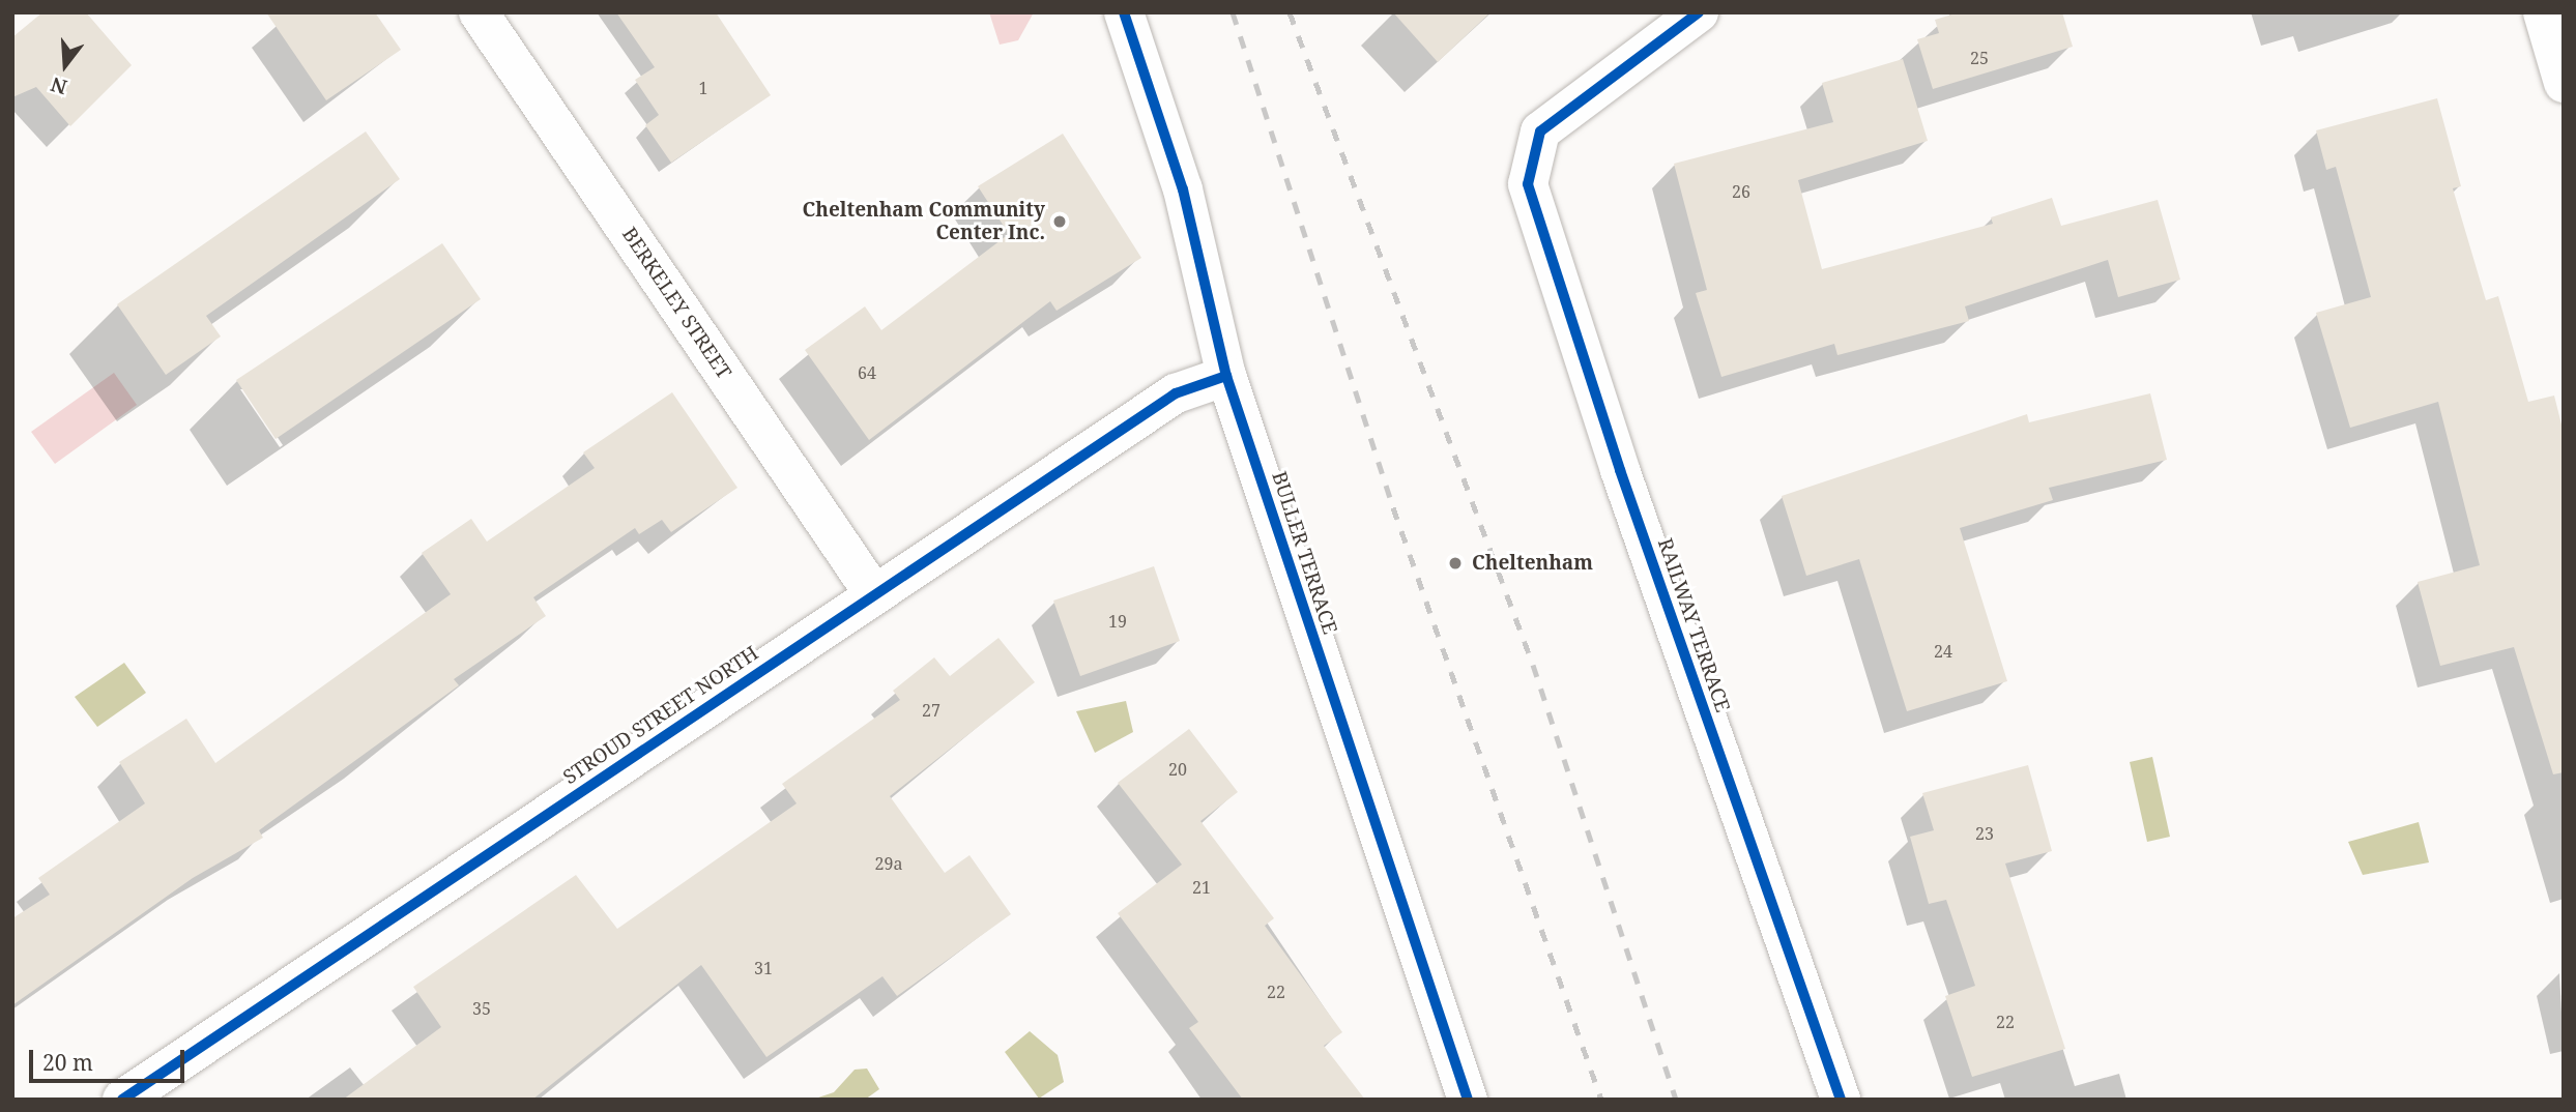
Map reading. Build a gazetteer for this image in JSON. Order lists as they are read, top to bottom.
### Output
{
  "streets": {
    "street": [
      "BERKELEY STREET",
      "BULLER TERRACE",
      "RAILWAY TERRACE",
      "STROUD STREET NORTH"
    ]
  },
  "crossings": [
    ["BERKELEY STREET", "STROUD STREET NORTH"],
    ["BULLER TERRACE", "STROUD STREET NORTH"]
  ],
  "places": ["Cheltenham Community Center Inc.", "Cheltenham"],
  "house_numbers": [
    "25",
    "1",
    "26",
    "64",
    "19",
    "24",
    "27",
    "20",
    "23",
    "29a",
    "21",
    "31",
    "22",
    "35",
    "22"
  ],
  "scale_bar": "20 m",
  "north": "bottom"
}
